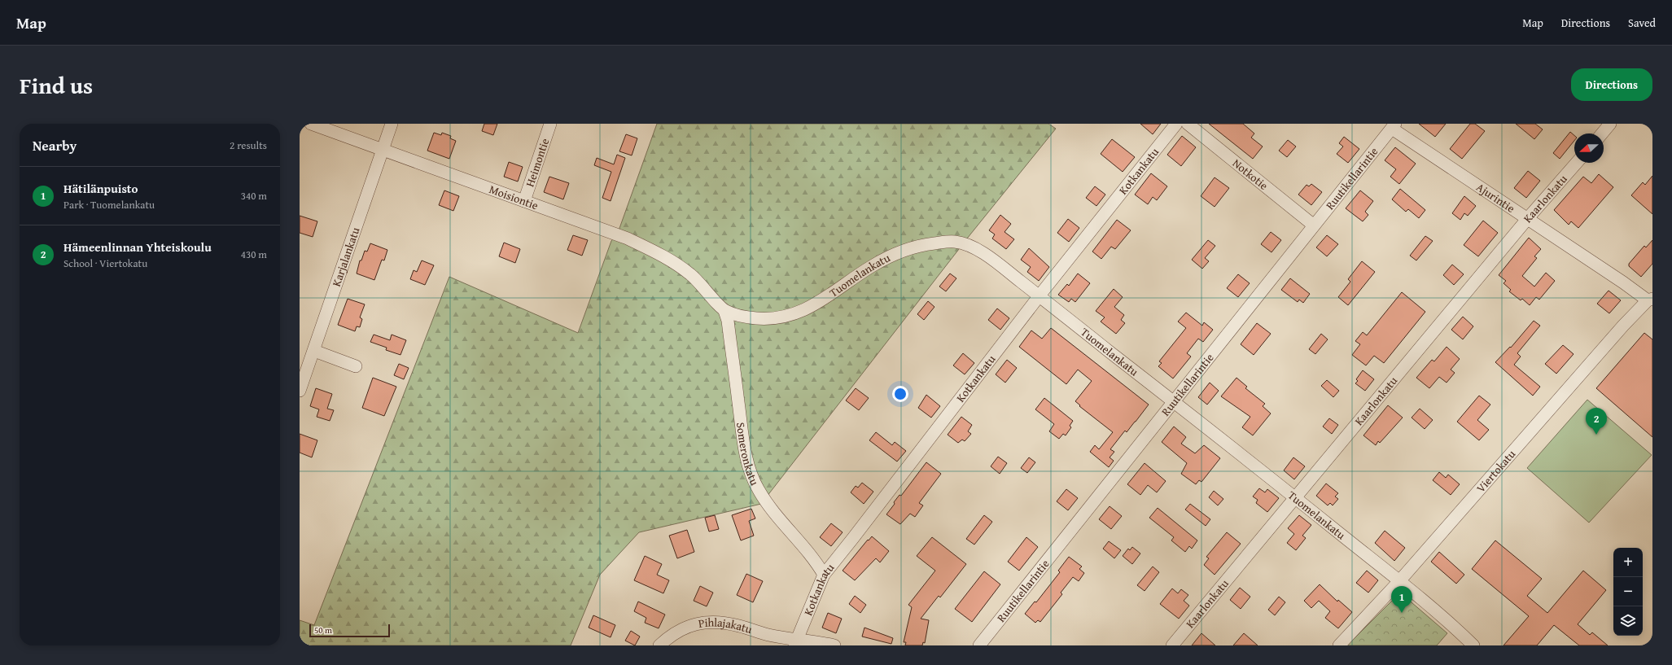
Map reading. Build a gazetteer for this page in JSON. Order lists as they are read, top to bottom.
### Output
{
  "streets": {
    "street": [
      "Heimontie",
      "Kotkankatu",
      "Notkotie",
      "Ruutikellarintie",
      "Moisiontie",
      "Ajurintie",
      "Kaarlonkatu",
      "Karjalankatu",
      "Tuomelankatu",
      "Someronkatu",
      "Viertokatu",
      "Pihlajakatu"
    ]
  },
  "crossings": [
    ["Heimontie", "Moisiontie"],
    ["Kotkankatu", "Tuomelankatu"],
    ["Kotkankatu", "Someronkatu"],
    ["Kotkankatu", "Pihlajakatu"],
    ["Notkotie", "Ruutikellarintie"],
    ["Ruutikellarintie", "Ajurintie"],
    ["Ruutikellarintie", "Tuomelankatu"],
    ["Moisiontie", "Karjalankatu"],
    ["Moisiontie", "Tuomelankatu"],
    ["Moisiontie", "Someronkatu"],
    ["Ajurintie", "Kaarlonkatu"],
    ["Ajurintie", "Viertokatu"],
    ["Kaarlonkatu", "Tuomelankatu"],
    ["Tuomelankatu", "Someronkatu"],
    ["Tuomelankatu", "Viertokatu"]
  ],
  "scale_bar": "50 m",
  "north": "left",
  "page": {
    "header": "Map",
    "nav": ["Map", "Directions", "Saved"],
    "title": "Find us",
    "buttons": "Directions",
    "heading": ["Nearby", "2 results"],
    "list": [
      {
        "mark": "1",
        "name": "Hätilänpuisto",
        "note": "Park · Tuomelankatu",
        "value": "340 m"
      },
      {
        "mark": "2",
        "name": "Hämeenlinnan Yhteiskoulu",
        "note": "School · Viertokatu",
        "value": "430 m"
      }
    ],
    "pins": ["2", "1"],
    "map_buttons": ["+", "−"],
    "scale": "50 m"
  }
}
